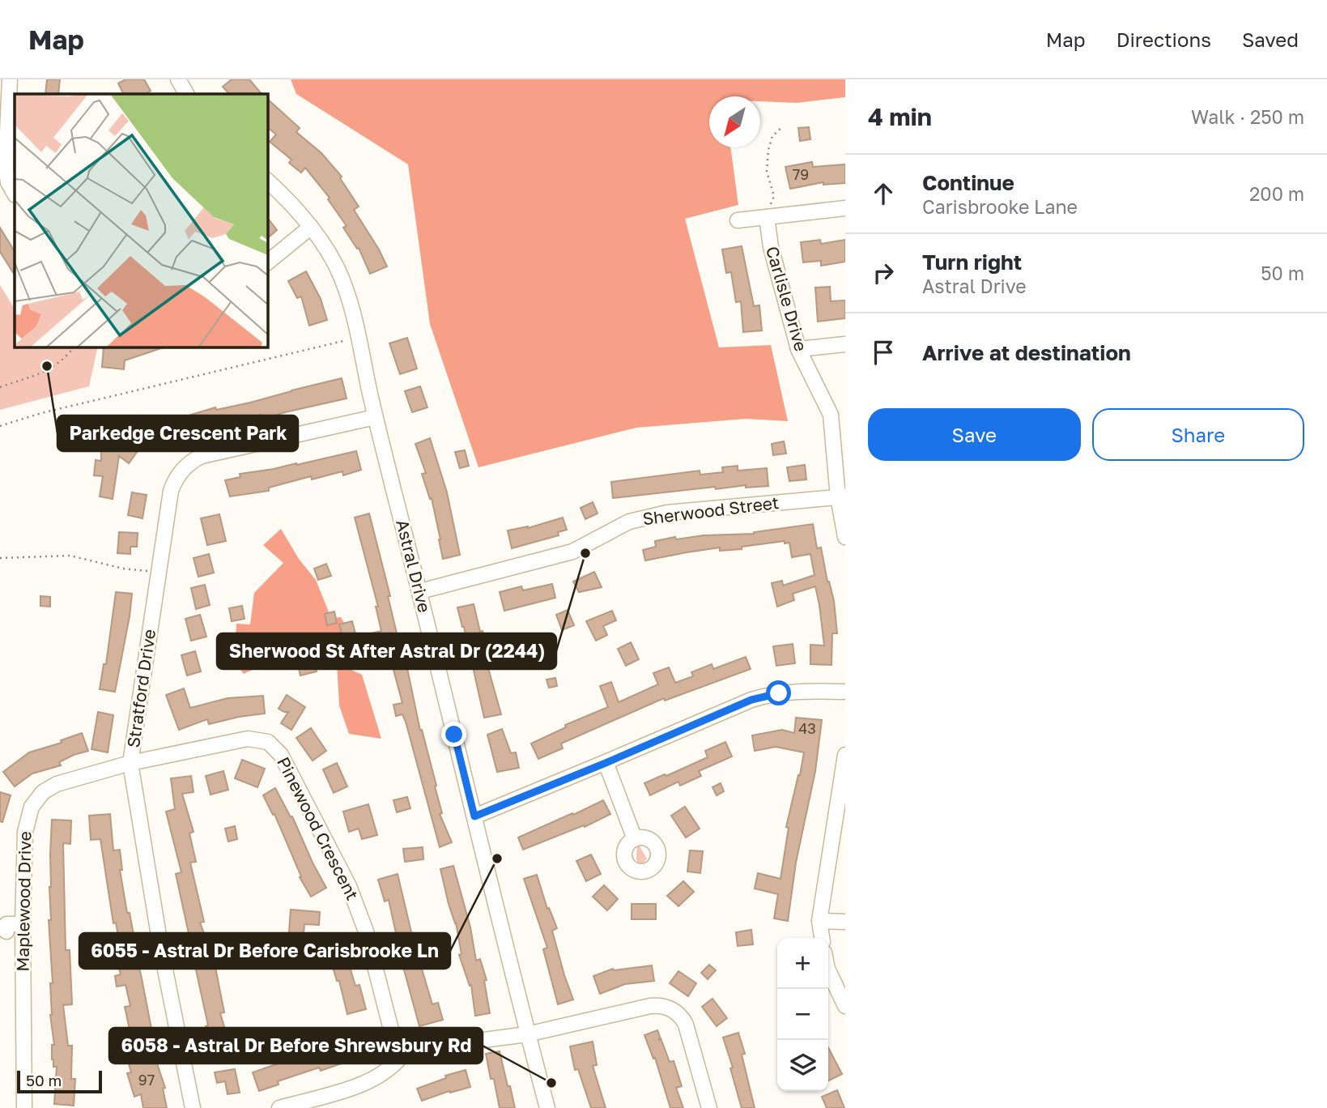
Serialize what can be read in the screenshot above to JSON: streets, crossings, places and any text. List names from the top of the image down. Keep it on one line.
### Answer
{"streets":{"street":["Carlisle Drive","Sherwood Street","Astral Drive","Stratford Drive","Pinewood Crescent","Maplewood Drive"]},"crossings":[["Carlisle Drive","Sherwood Street"],["Sherwood Street","Astral Drive"],["Astral Drive","Stratford Drive"],["Stratford Drive","Pinewood Crescent"],["Stratford Drive","Maplewood Drive"],["Pinewood Crescent","Maplewood Drive"]],"places":["Parkedge Crescent Park","Sherwood St After Astral Dr (2244)","6055 - Astral Dr Before Carisbrooke Ln","6058 - Astral Dr Before Shrewsbury Rd"],"house_numbers":["79","43","97"],"scale_bar":"50 m","north":"bottom left","page":{"header":"Map","nav":["Map","Directions","Saved"],"heading":["4 min","Walk · 250 m"],"list":[["Continue","Carisbrooke Lane","200 m"],["Turn right","Astral Drive","50 m"],"Arrive at destination"],"buttons":["Save","Share"],"map_buttons":["+","−"],"scale":"50 m"}}
